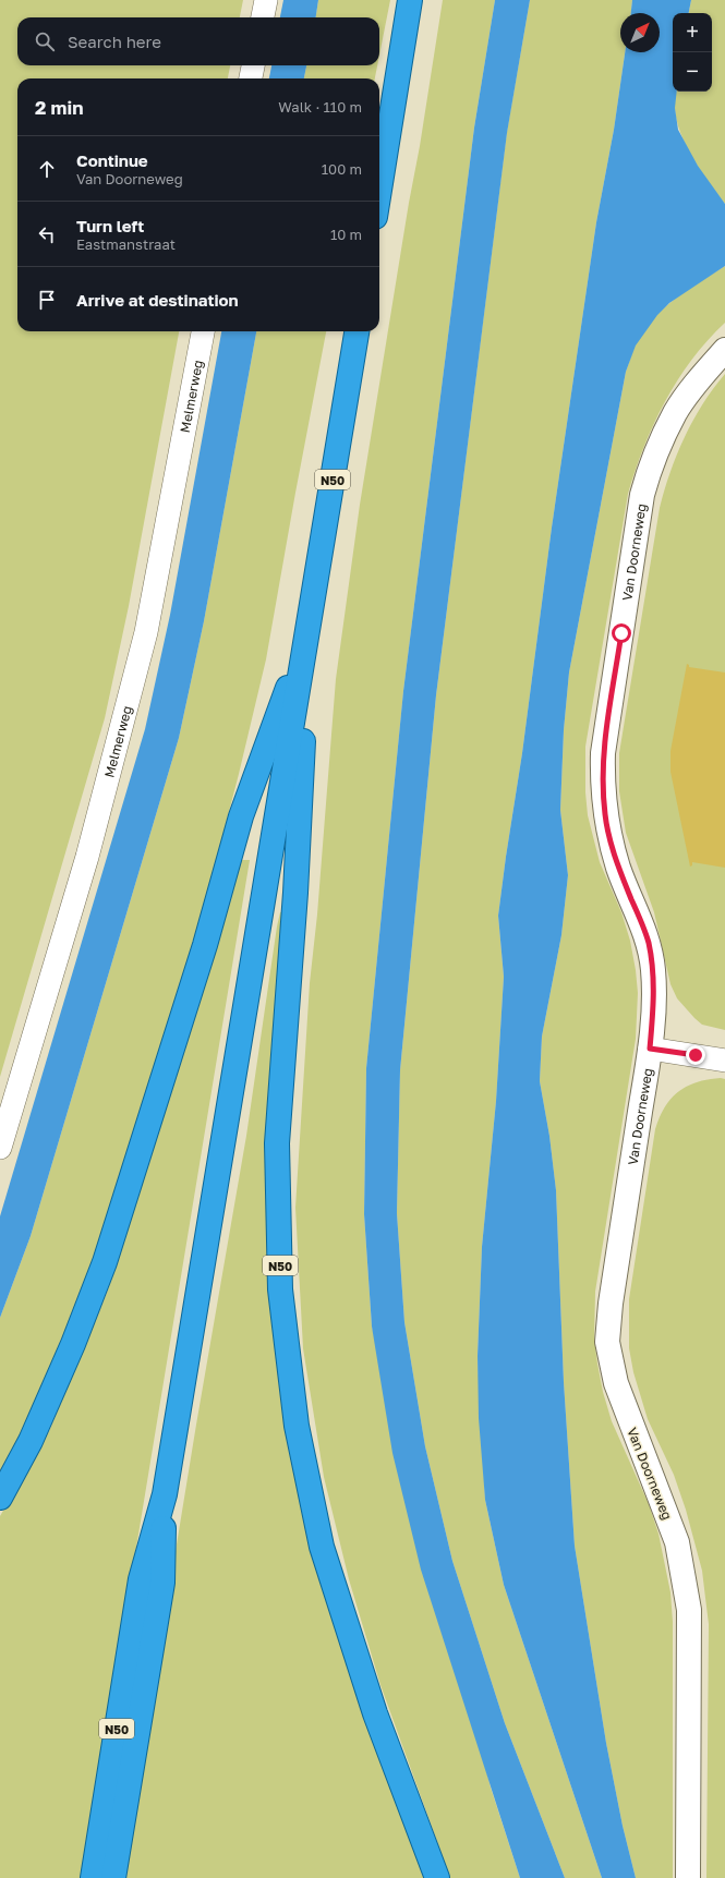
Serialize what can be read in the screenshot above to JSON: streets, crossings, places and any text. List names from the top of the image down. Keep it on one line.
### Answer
{"streets":{"highway":["N50"],"street":["Melmerweg","Van Doorneweg"]},"north":"top right","page":{"map_buttons":["+","−"],"search":"Search here","heading":["2 min","Walk · 110 m"],"list":[["Continue","Van Doorneweg","100 m"],["Turn left","Eastmanstraat","10 m"],"Arrive at destination"]}}
